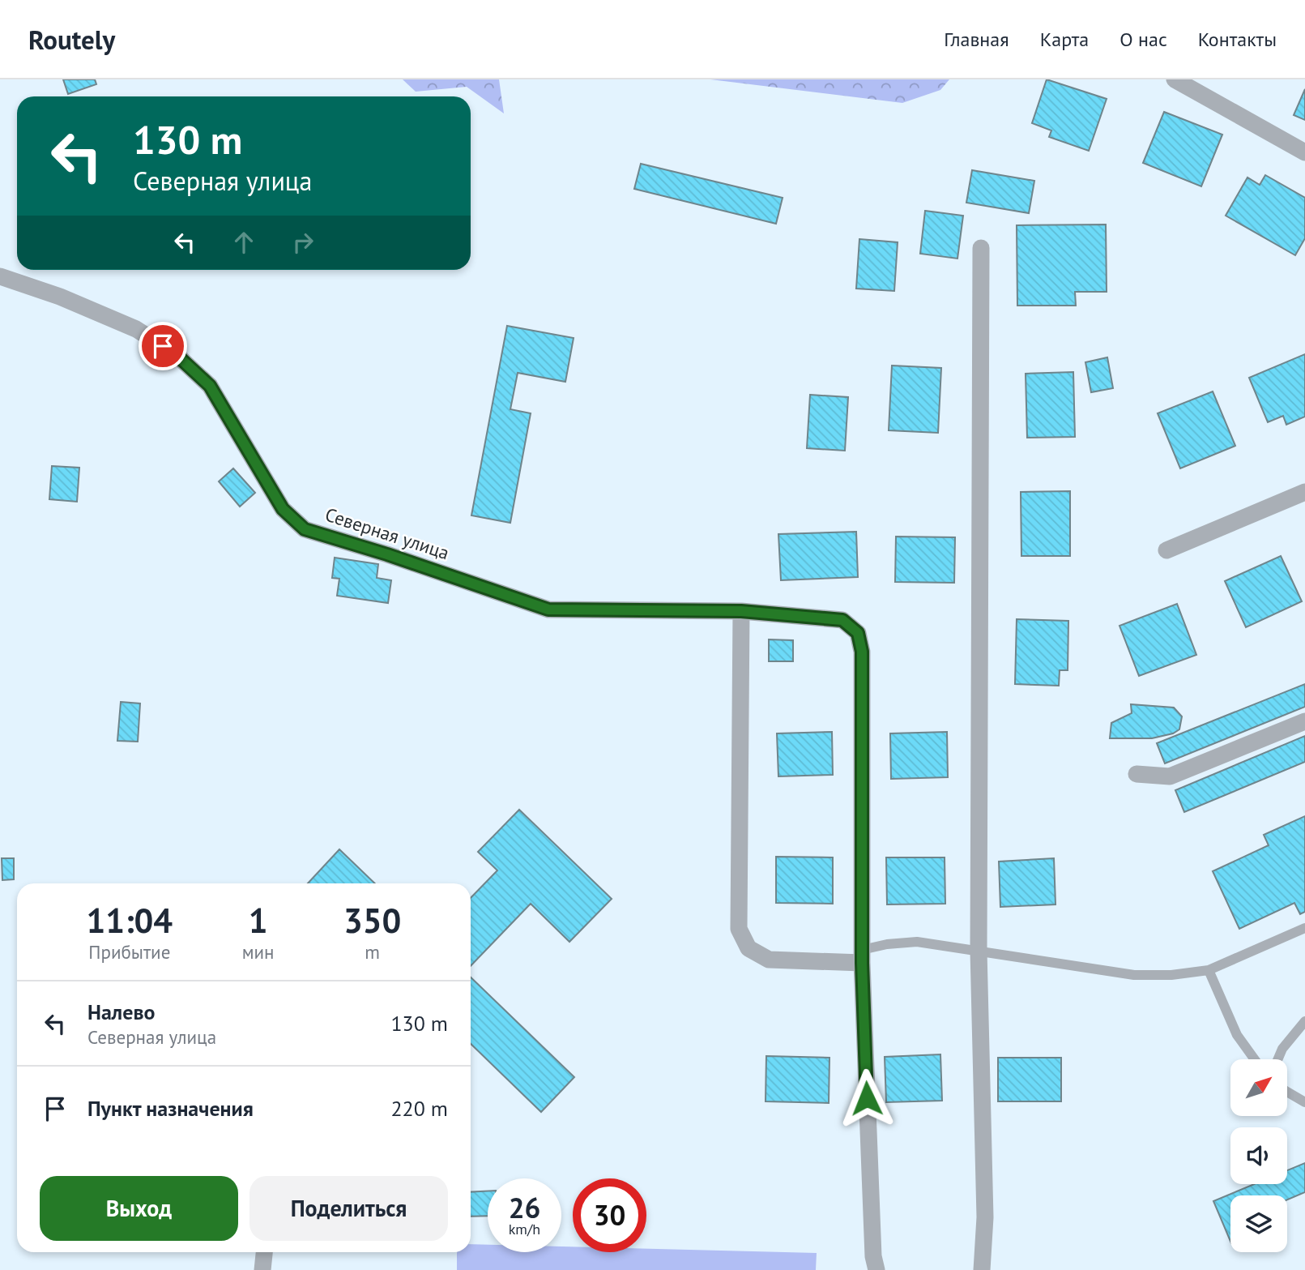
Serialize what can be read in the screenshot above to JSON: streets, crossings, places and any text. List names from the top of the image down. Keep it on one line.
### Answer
{"streets":{"street":["Северная улица"]},"north":"top right","page":{"header":"Routely","nav":["Главная","Карта","О нас","Контакты"],"turn":["130 m","Северная улица"],"eta":["11:04","Прибытие","1","мин","350","m"],"list":[{"name":"Налево","note":"Северная улица","value":"130 m"},{"name":"Пункт назначения","value":"220 m"}],"buttons":["Выход","Поделиться"],"speed":"26 km/h","limit":"30"}}
